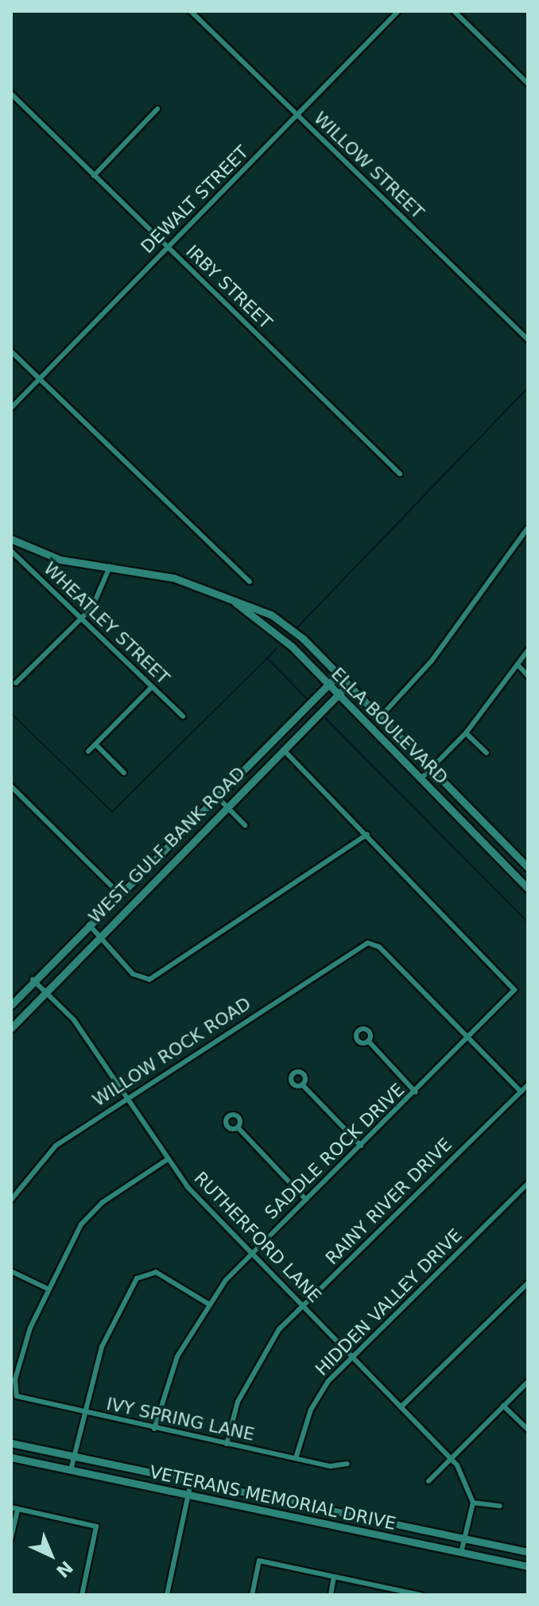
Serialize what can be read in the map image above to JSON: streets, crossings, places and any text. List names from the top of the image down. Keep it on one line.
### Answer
{"streets":{"main road":["ELLA BOULEVARD","WEST GULF BANK ROAD","VETERANS MEMORIAL DRIVE"],"street":["WILLOW STREET","DEWALT STREET","IRBY STREET","WHEATLEY STREET","WILLOW ROCK ROAD","SADDLE ROCK DRIVE","RAINY RIVER DRIVE","RUTHERFORD LANE","HIDDEN VALLEY DRIVE","IVY SPRING LANE"]},"crossings":[["WILLOW STREET","DEWALT STREET"],["DEWALT STREET","IRBY STREET"],["ELLA BOULEVARD","WEST GULF BANK ROAD"],["WEST GULF BANK ROAD","RUTHERFORD LANE"],["WILLOW ROCK ROAD","SADDLE ROCK DRIVE"],["WILLOW ROCK ROAD","RUTHERFORD LANE"],["SADDLE ROCK DRIVE","RUTHERFORD LANE"],["SADDLE ROCK DRIVE","IVY SPRING LANE"],["RAINY RIVER DRIVE","RUTHERFORD LANE"],["RAINY RIVER DRIVE","IVY SPRING LANE"],["RUTHERFORD LANE","HIDDEN VALLEY DRIVE"],["HIDDEN VALLEY DRIVE","IVY SPRING LANE"]],"north":"bottom right"}
